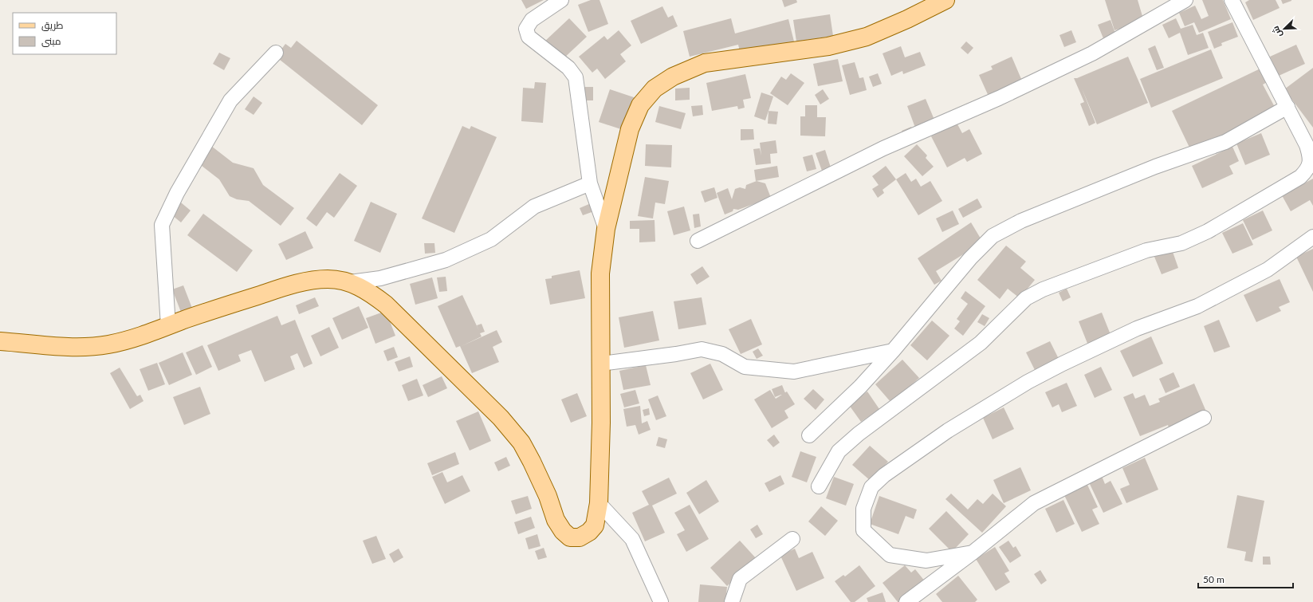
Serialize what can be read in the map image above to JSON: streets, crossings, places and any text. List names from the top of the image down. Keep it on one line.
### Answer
{"legend":["طريق","مبنى"],"scale_bar":"50 m","north":"bottom left"}
